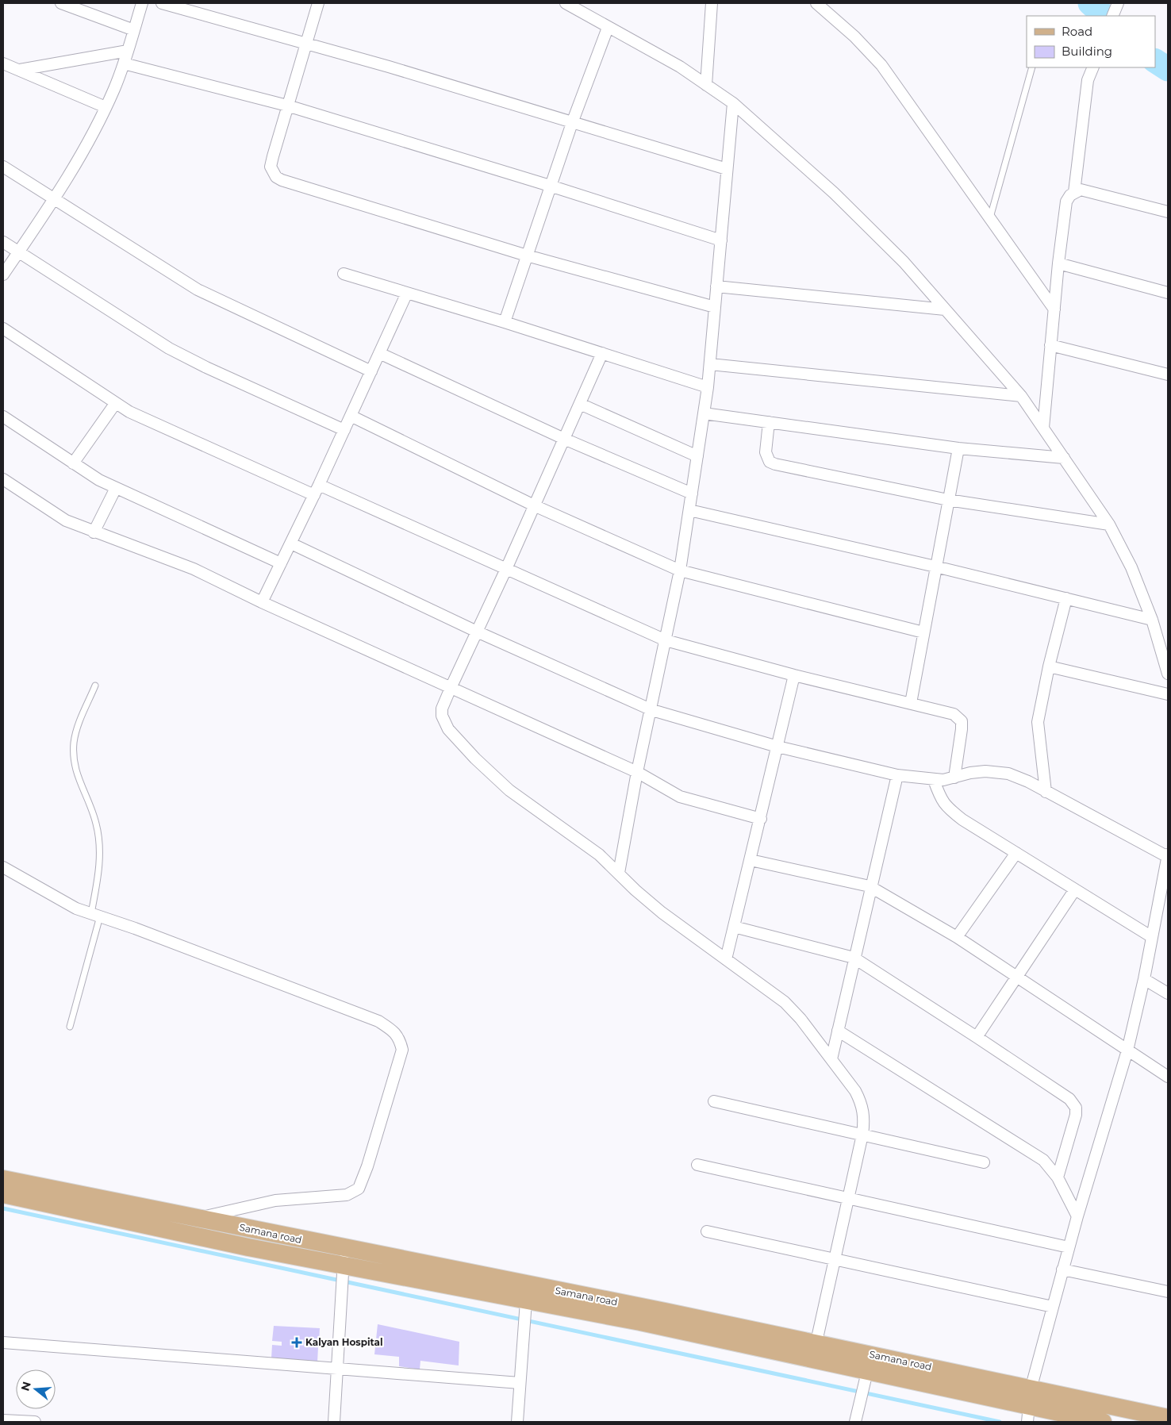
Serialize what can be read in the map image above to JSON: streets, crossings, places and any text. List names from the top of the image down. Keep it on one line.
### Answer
{"streets":{"main road":["Samana road"]},"places":{"health":["Kalyan Hospital"]},"legend":["Road","Building"],"north":"left"}
